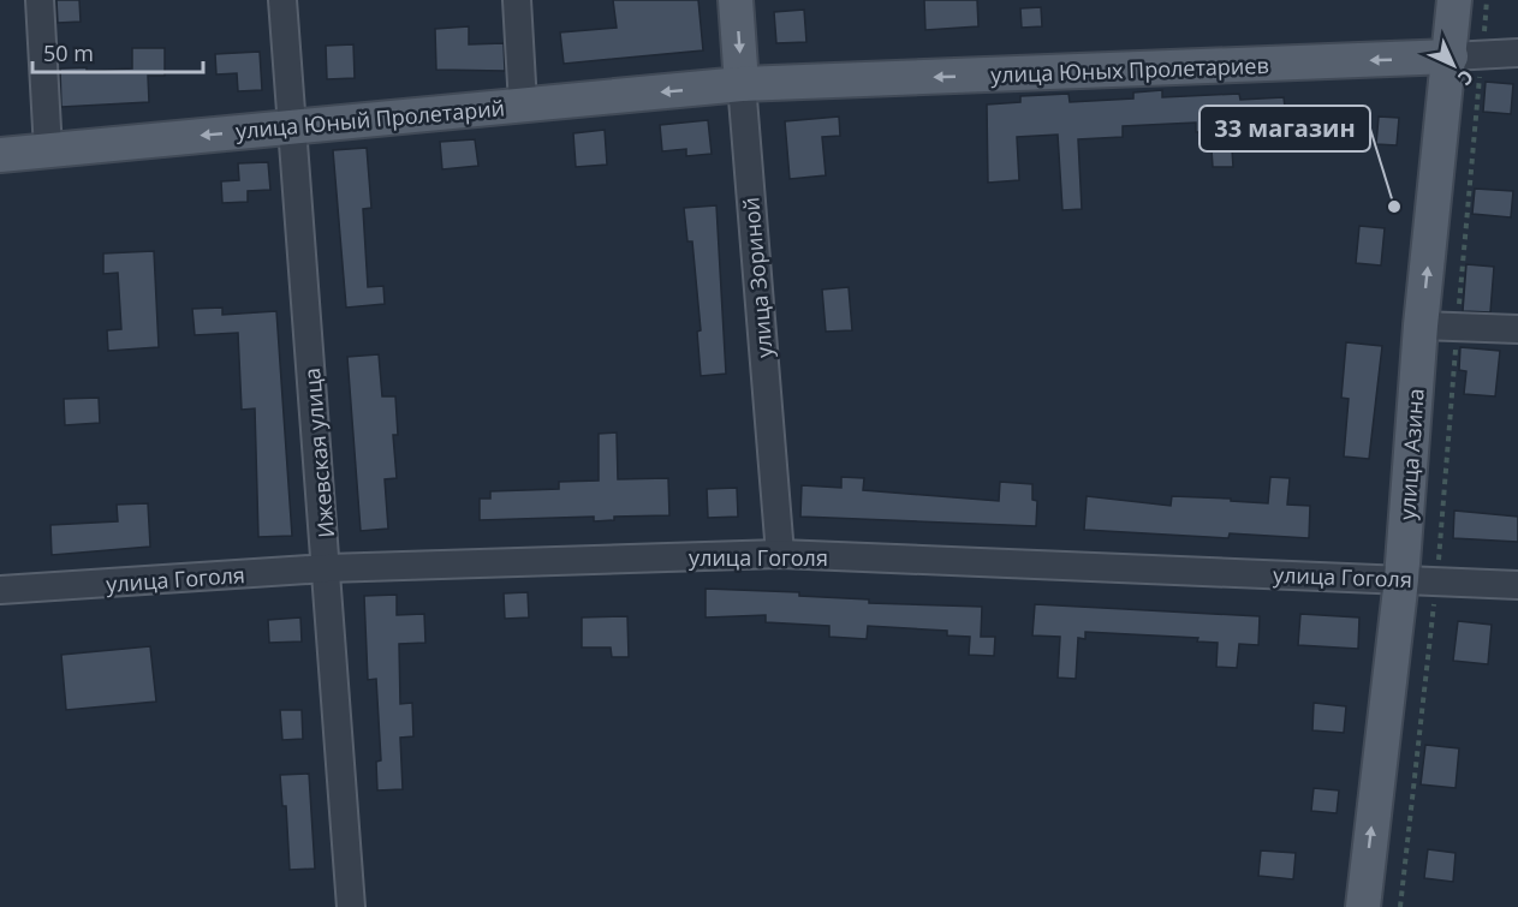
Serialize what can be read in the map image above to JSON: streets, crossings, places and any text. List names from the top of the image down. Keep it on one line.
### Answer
{"streets":{"main road":["улица Юных Пролетариев","улица Юный Пролетарий","улица Зориной","улица Азина"],"street":["Ижевская улица","улица Гоголя"]},"crossings":[["улица Юных Пролетариев","улица Юный Пролетарий"],["улица Юных Пролетариев","улица Зориной"],["улица Юных Пролетариев","улица Азина"],["улица Юный Пролетарий","улица Зориной"],["улица Юный Пролетарий","Ижевская улица"],["улица Зориной","улица Гоголя"],["Ижевская улица","улица Гоголя"],["улица Азина","улица Гоголя"]],"one_way":["улица Юных Пролетариев","улица Юный Пролетарий","улица Азина"],"places":["33 магазин"],"scale_bar":"50 m","north":"bottom right"}
